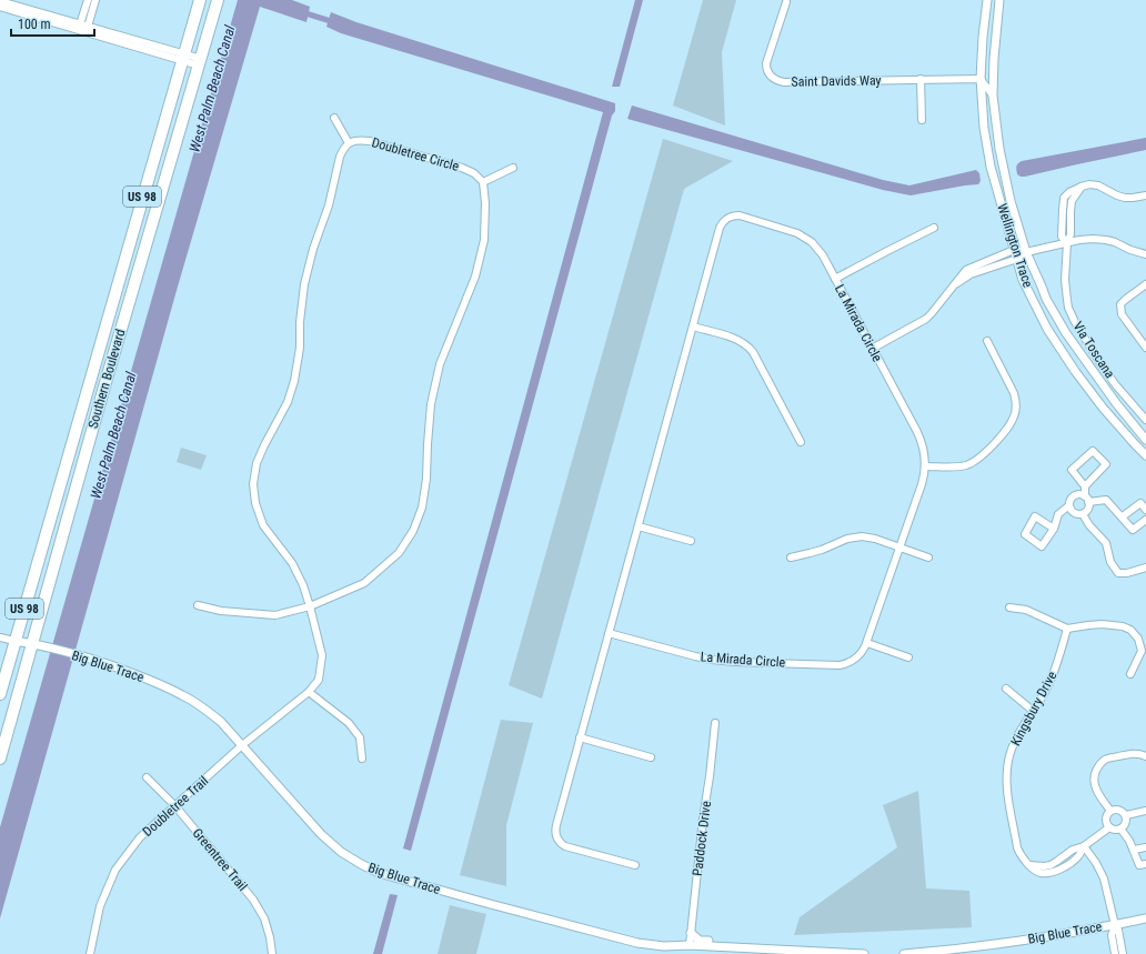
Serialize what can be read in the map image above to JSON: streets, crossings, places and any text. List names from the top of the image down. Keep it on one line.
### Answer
{"streets":{"highway":["US 98","Southern Boulevard"],"street":["Saint Davids Way","Doubletree Circle","Wellington Trace","La Mirada Circle","Via Toscana","Big Blue Trace","Kingsbury Drive","Doubletree Trail","Paddock Drive","Greentree Trail"]},"crossings":[["Saint Davids Way","Wellington Trace"],["Southern Boulevard","Big Blue Trace"],["Big Blue Trace","Doubletree Trail"],["Big Blue Trace","Paddock Drive"],["Doubletree Trail","Greentree Trail"]],"water":["West Palm Beach Canal"],"scale_bar":"100 m"}
